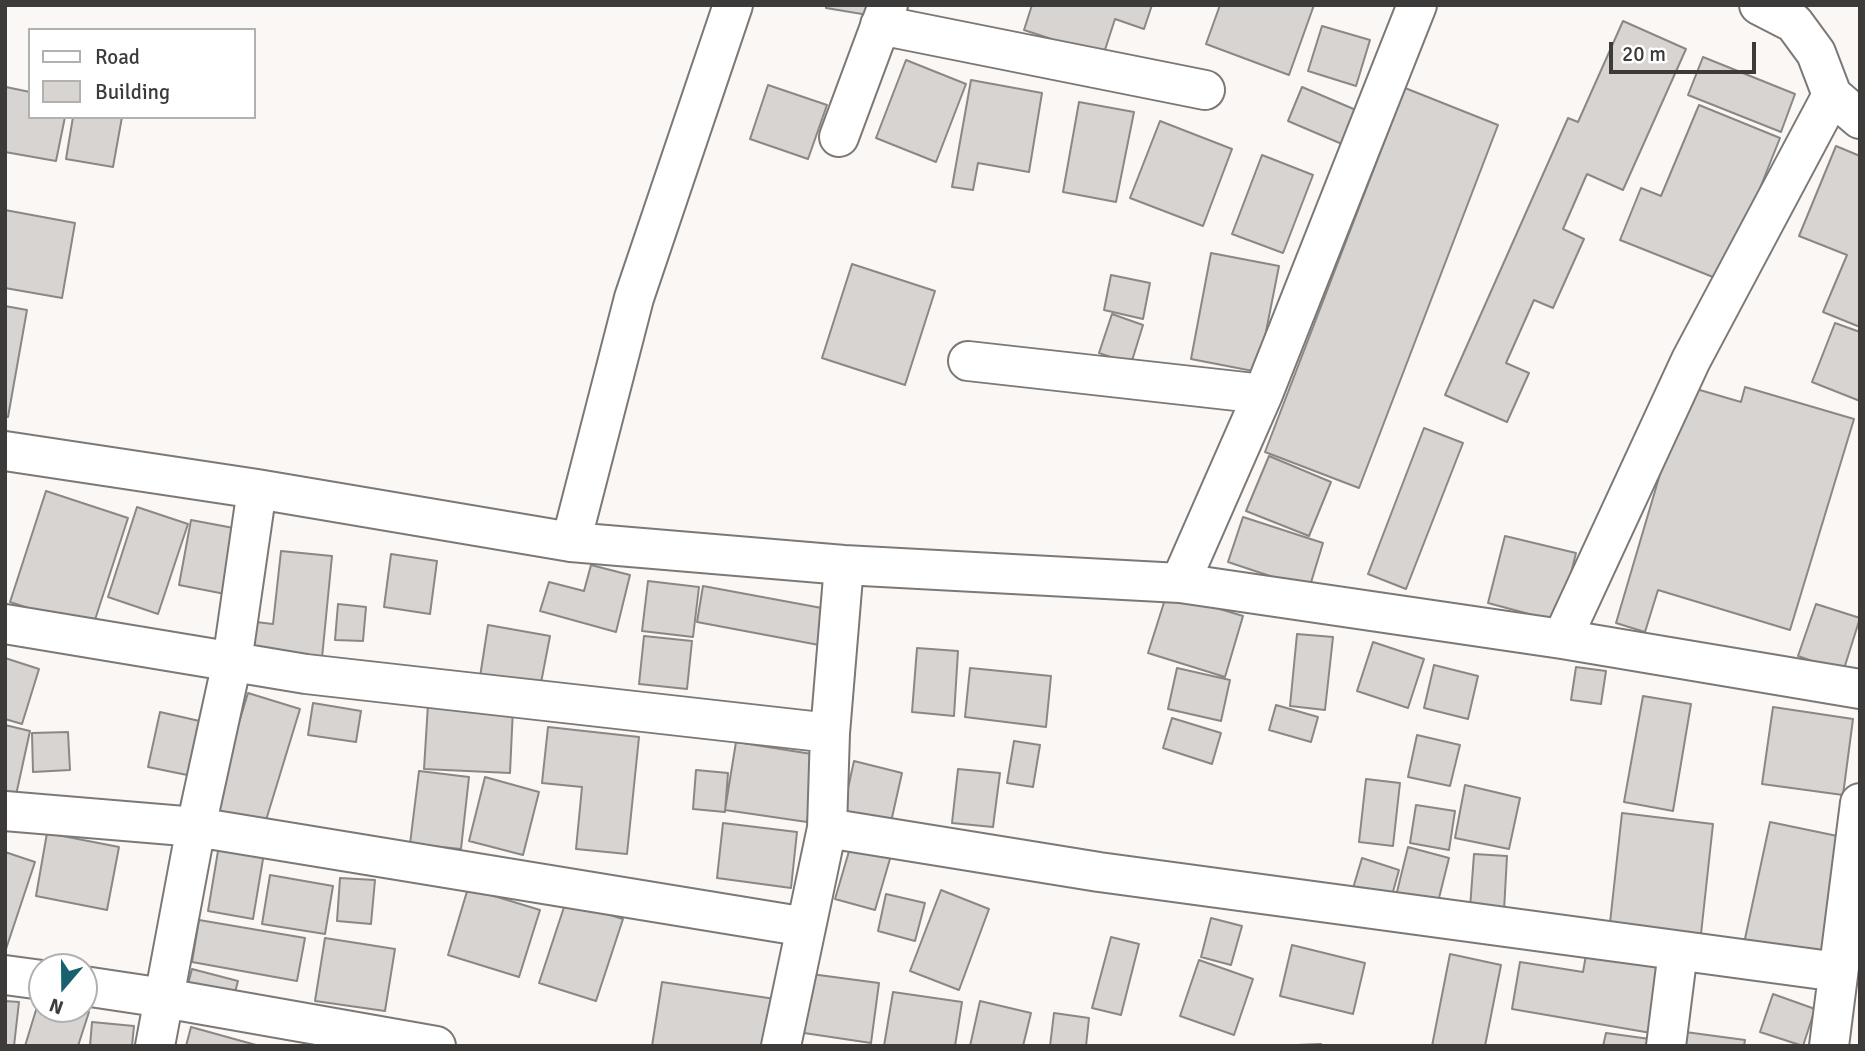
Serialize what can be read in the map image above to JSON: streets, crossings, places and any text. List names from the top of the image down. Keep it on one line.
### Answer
{"legend":["Road","Building"],"scale_bar":"20 m","north":"bottom"}
